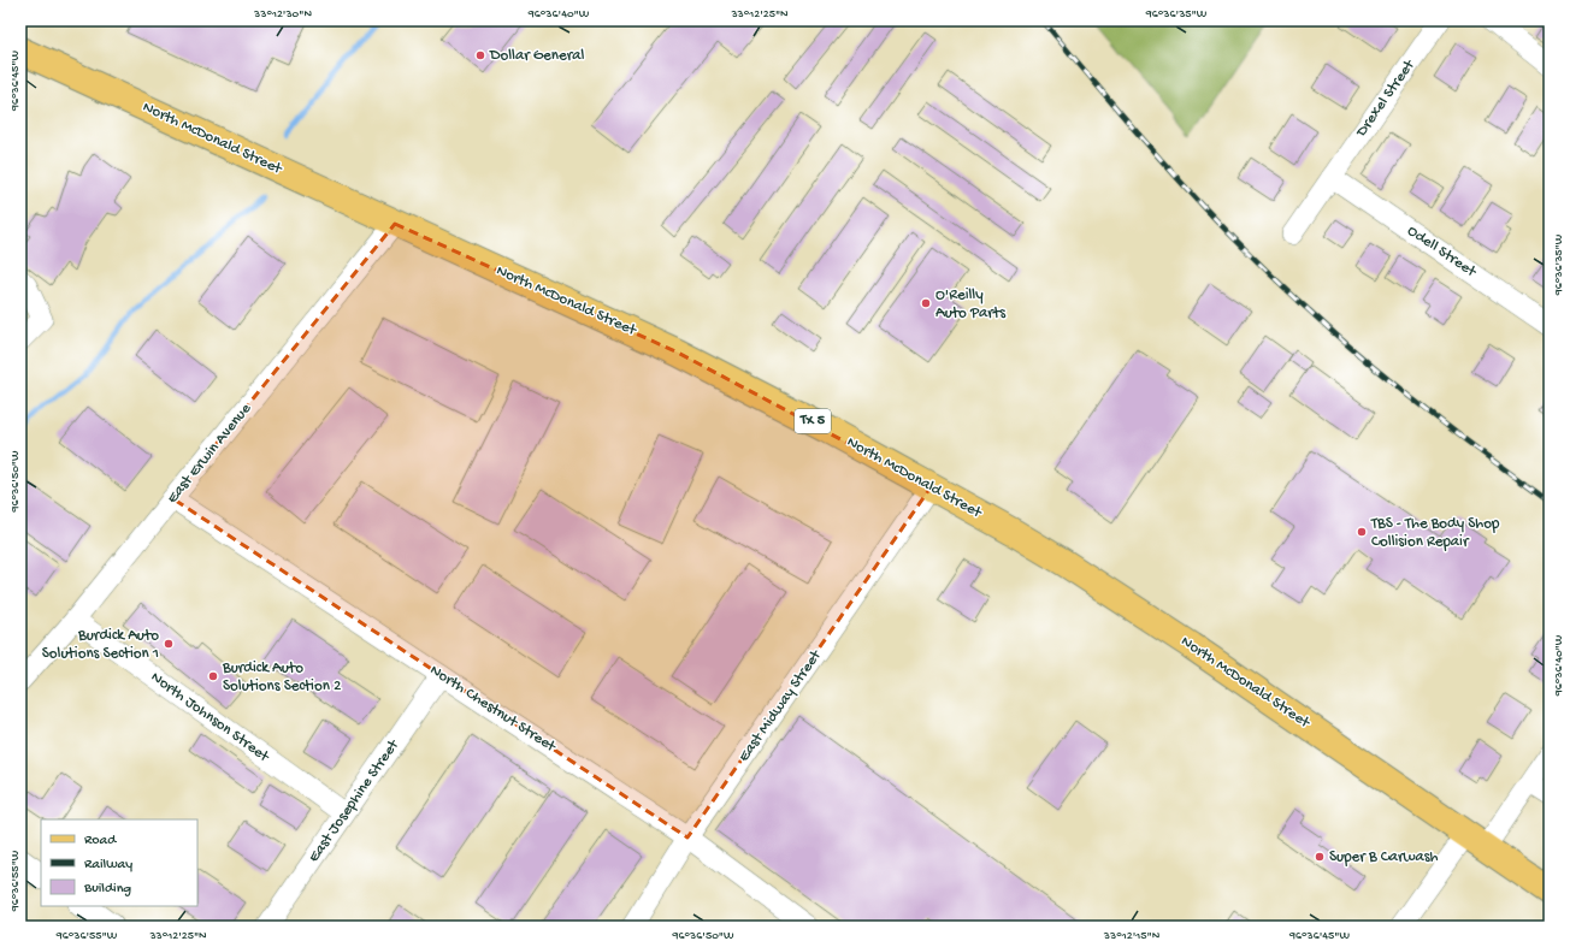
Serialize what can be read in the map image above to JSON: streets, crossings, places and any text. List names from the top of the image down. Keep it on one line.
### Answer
{"streets":{"main road":["North McDonald Street","TX 5"],"street":["Drexel Street","Odell Street","East Erwin Avenue","East Midway Street","North Chestnut Street","North Johnson Street","East Josephine Street"]},"crossings":[["Drexel Street","Odell Street"],["North McDonald Street","East Erwin Avenue"],["North McDonald Street","East Midway Street"],["East Erwin Avenue","North Chestnut Street"],["East Erwin Avenue","North Johnson Street"],["East Midway Street","North Chestnut Street"],["North Chestnut Street","East Josephine Street"],["North Johnson Street","East Josephine Street"]],"places":["Dollar General","O'Reilly Auto Parts","TBS - The Body Shop Collision Repair","Burdick Auto Solutions Section 1","Burdick Auto Solutions Section 2","Super B Carwash"],"legend":["Road","Railway","Building"],"coordinates":["33°12'30\"N","96°36'40\"W","33°12'25\"N","96°36'35\"W","96°36'45\"W","96°36'50\"W","96°36'55\"W","33°12'15\"N"]}
